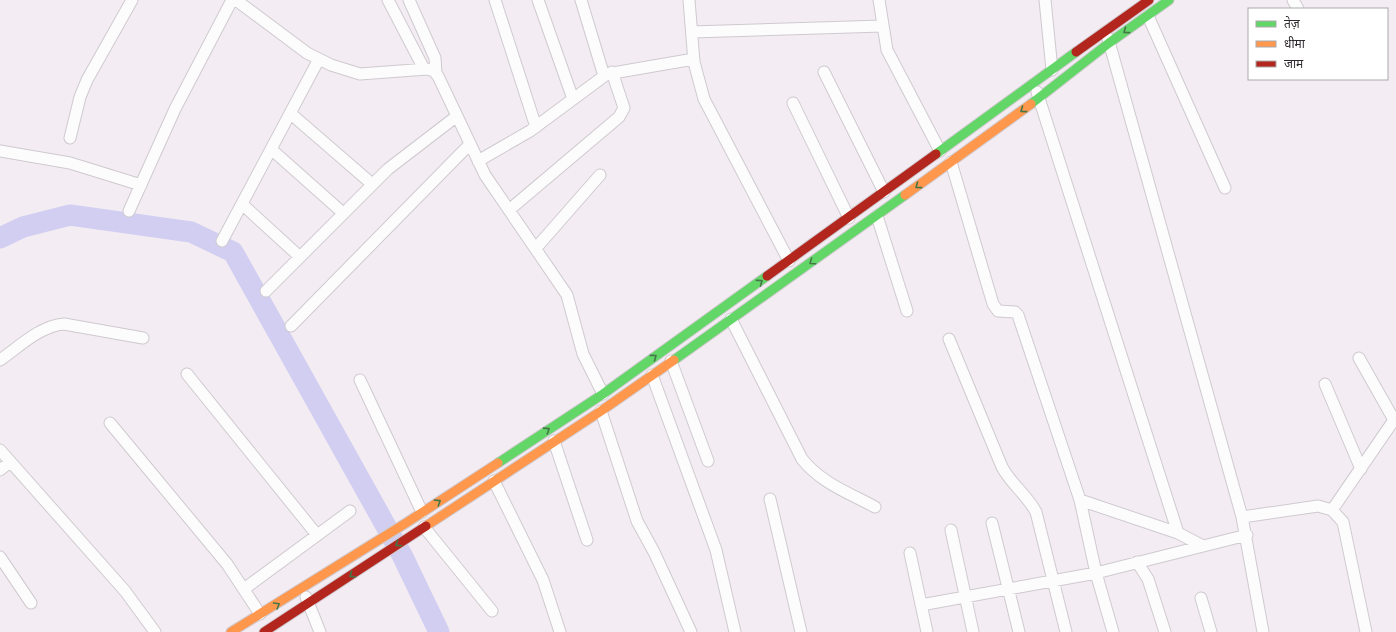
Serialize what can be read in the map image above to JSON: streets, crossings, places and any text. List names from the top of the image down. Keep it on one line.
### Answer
{"legend":["तेज़","धीमा","जाम"]}
